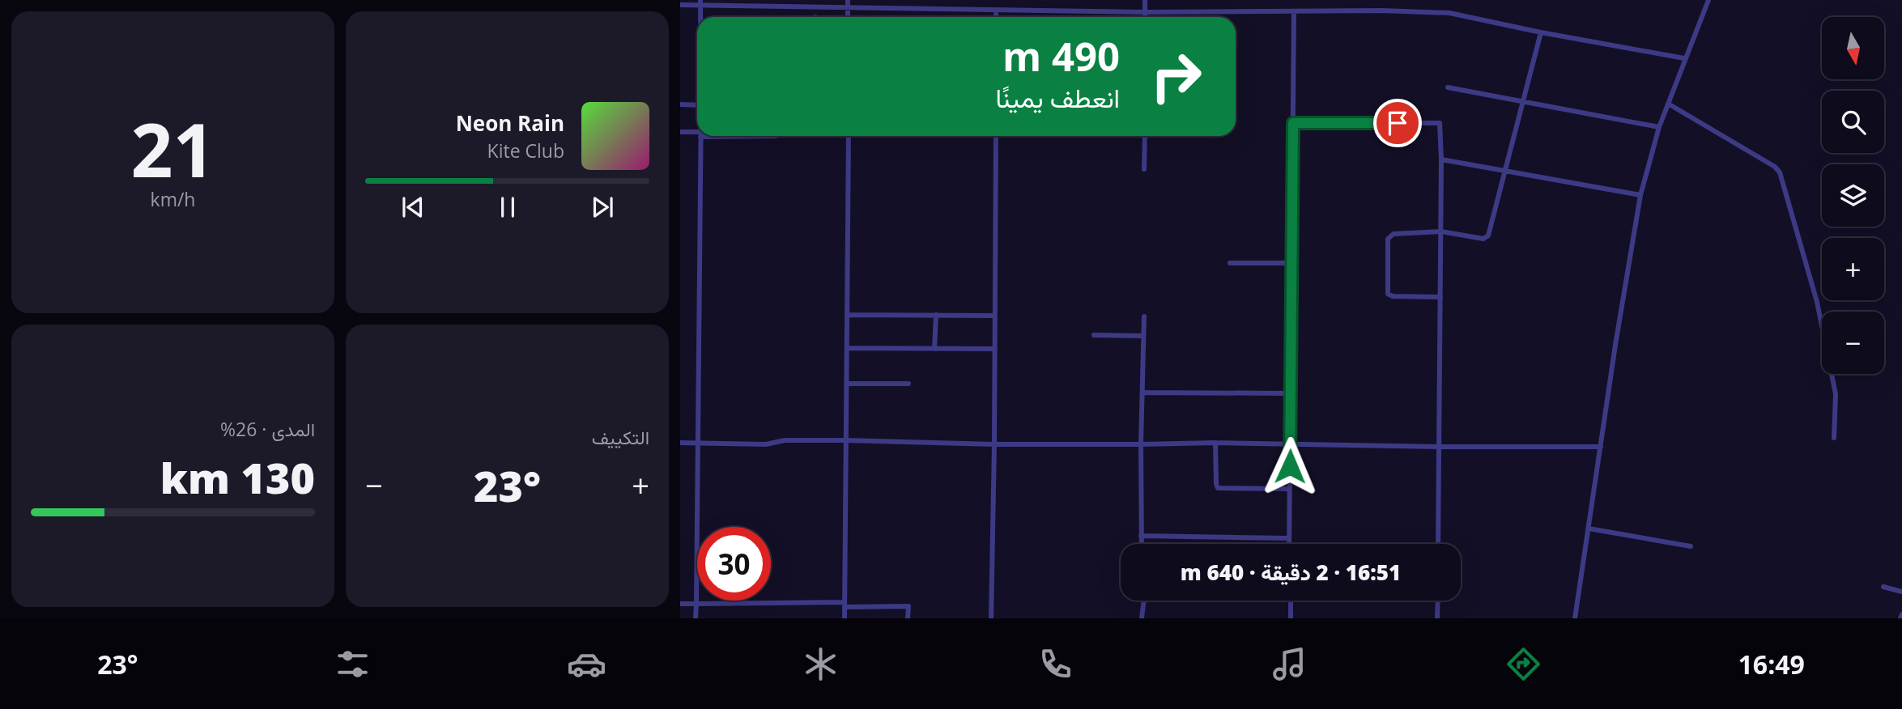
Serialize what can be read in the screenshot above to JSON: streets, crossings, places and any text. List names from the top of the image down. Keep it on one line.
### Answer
{"north":"bottom","page":{"tile":[["21","km/h"],"التكييف",["المدى · 26%","130 km"]],"map_buttons":["+","−"],"turn":["490 m","انعطف يمينًا"],"song":["Neon Rain","Kite Club"],"heat":["−","23°","+"],"limit":"30","trip":"16:51 · 2 دقيقة · 640 m","tabs":["16:49","23°"]}}
